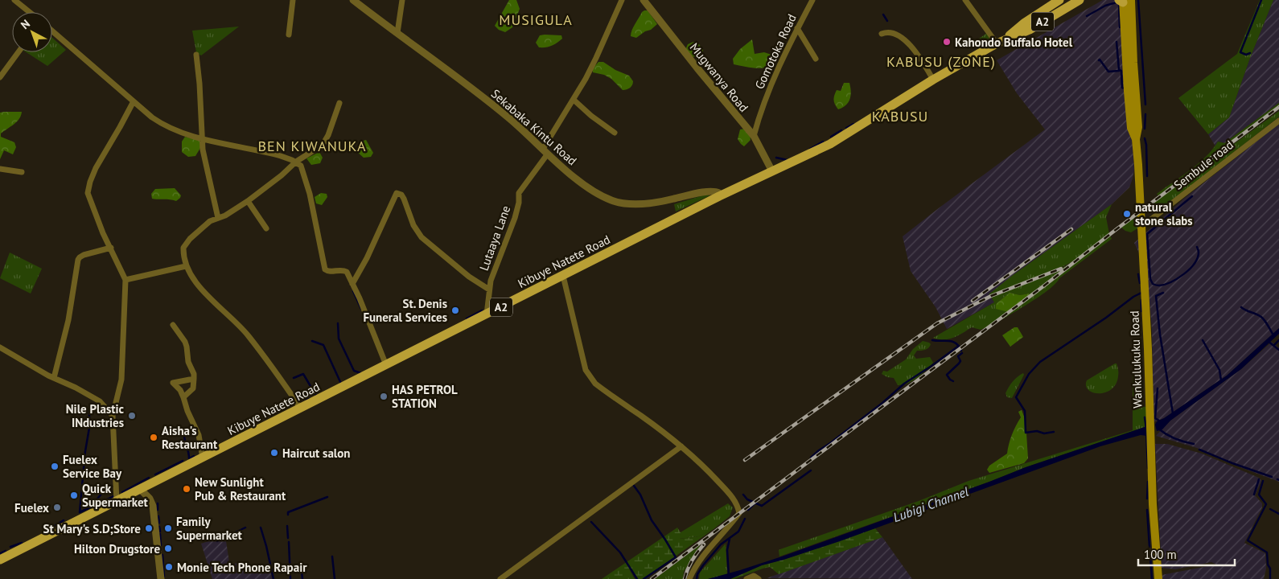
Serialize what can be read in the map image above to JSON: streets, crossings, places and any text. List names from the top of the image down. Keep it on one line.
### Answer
{"streets":{"main road":["A2","Kibuye Natete Road","Wankulukuku Road"],"street":["Gomotoka Road","Mugwanya Road","Sekabaka Kintu Road","Sembule road","Lutaaya Lane"]},"crossings":[["Gomotoka Road","Mugwanya Road"],["Mugwanya Road","Kibuye Natete Road"],["Sekabaka Kintu Road","Lutaaya Lane"],["Sekabaka Kintu Road","Kibuye Natete Road"],["Sembule road","Wankulukuku Road"],["Lutaaya Lane","Kibuye Natete Road"]],"districts":["MUSIGULA","KABUSU (ZONE)","KABUSU","BEN KIWANUKA"],"water":["Lubigi Channel"],"places":["Kahondo Buffalo Hotel","natural stone slabs","St. Denis Funeral Services","HAS PETROL STATION","Nile Plastic INdustries","Aisha's Restaurant","Haircut salon","Fuelex Service Bay","New Sunlight Pub & Restaurant","Quick Supermarket","Fuelex","St Mary's S.D;Store","Family Supermarket","Hilton Drugstore","Monie Tech Phone Rapair"],"scale_bar":"100 m","north":"top left"}
